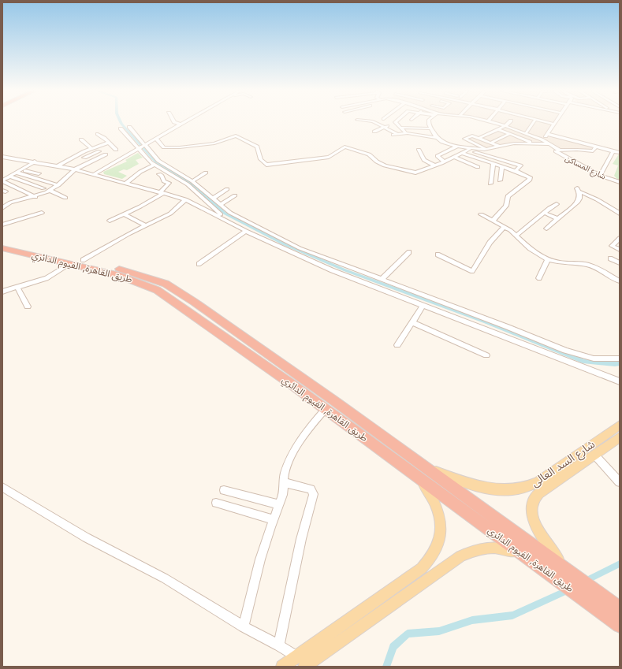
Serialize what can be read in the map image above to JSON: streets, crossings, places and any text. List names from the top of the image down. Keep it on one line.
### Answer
{"streets":{"highway":["طريق القاهرة, الفيوم الدائري"],"main road":["شارع السد العالى"],"street":["شارع المساكن"]},"crossings":[["طريق القاهرة, الفيوم الدائري","شارع السد العالى"]]}
